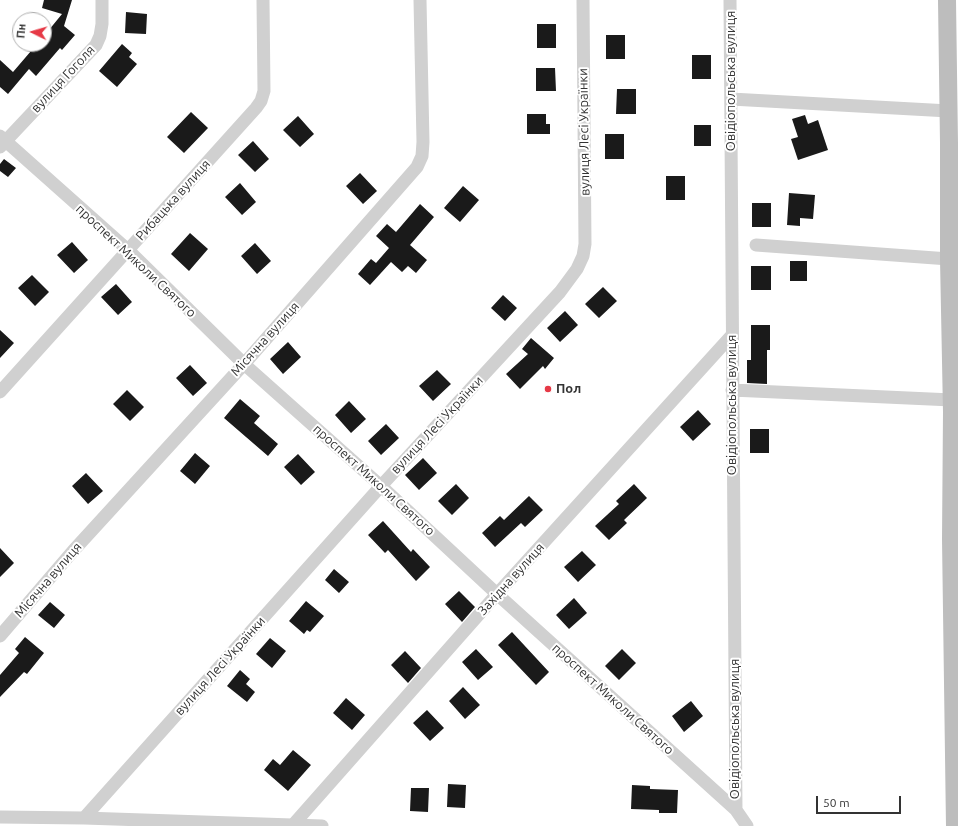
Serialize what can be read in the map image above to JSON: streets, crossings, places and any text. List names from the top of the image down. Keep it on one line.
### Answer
{"streets":{"street":["вулиця Гоголя","Овідіопольська вулиця","вулиця Лесі Українки","Рибацька вулиця","проспект Миколи Святого","Місячна вулиця","Західна вулиця"]},"crossings":[["вулиця Гоголя","проспект Миколи Святого"],["Овідіопольська вулиця","проспект Миколи Святого"],["Овідіопольська вулиця","Західна вулиця"],["вулиця Лесі Українки","проспект Миколи Святого"],["Рибацька вулиця","проспект Миколи Святого"],["проспект Миколи Святого","Місячна вулиця"],["проспект Миколи Святого","Західна вулиця"]],"places":["Пол"],"scale_bar":"50 m","north":"left"}
